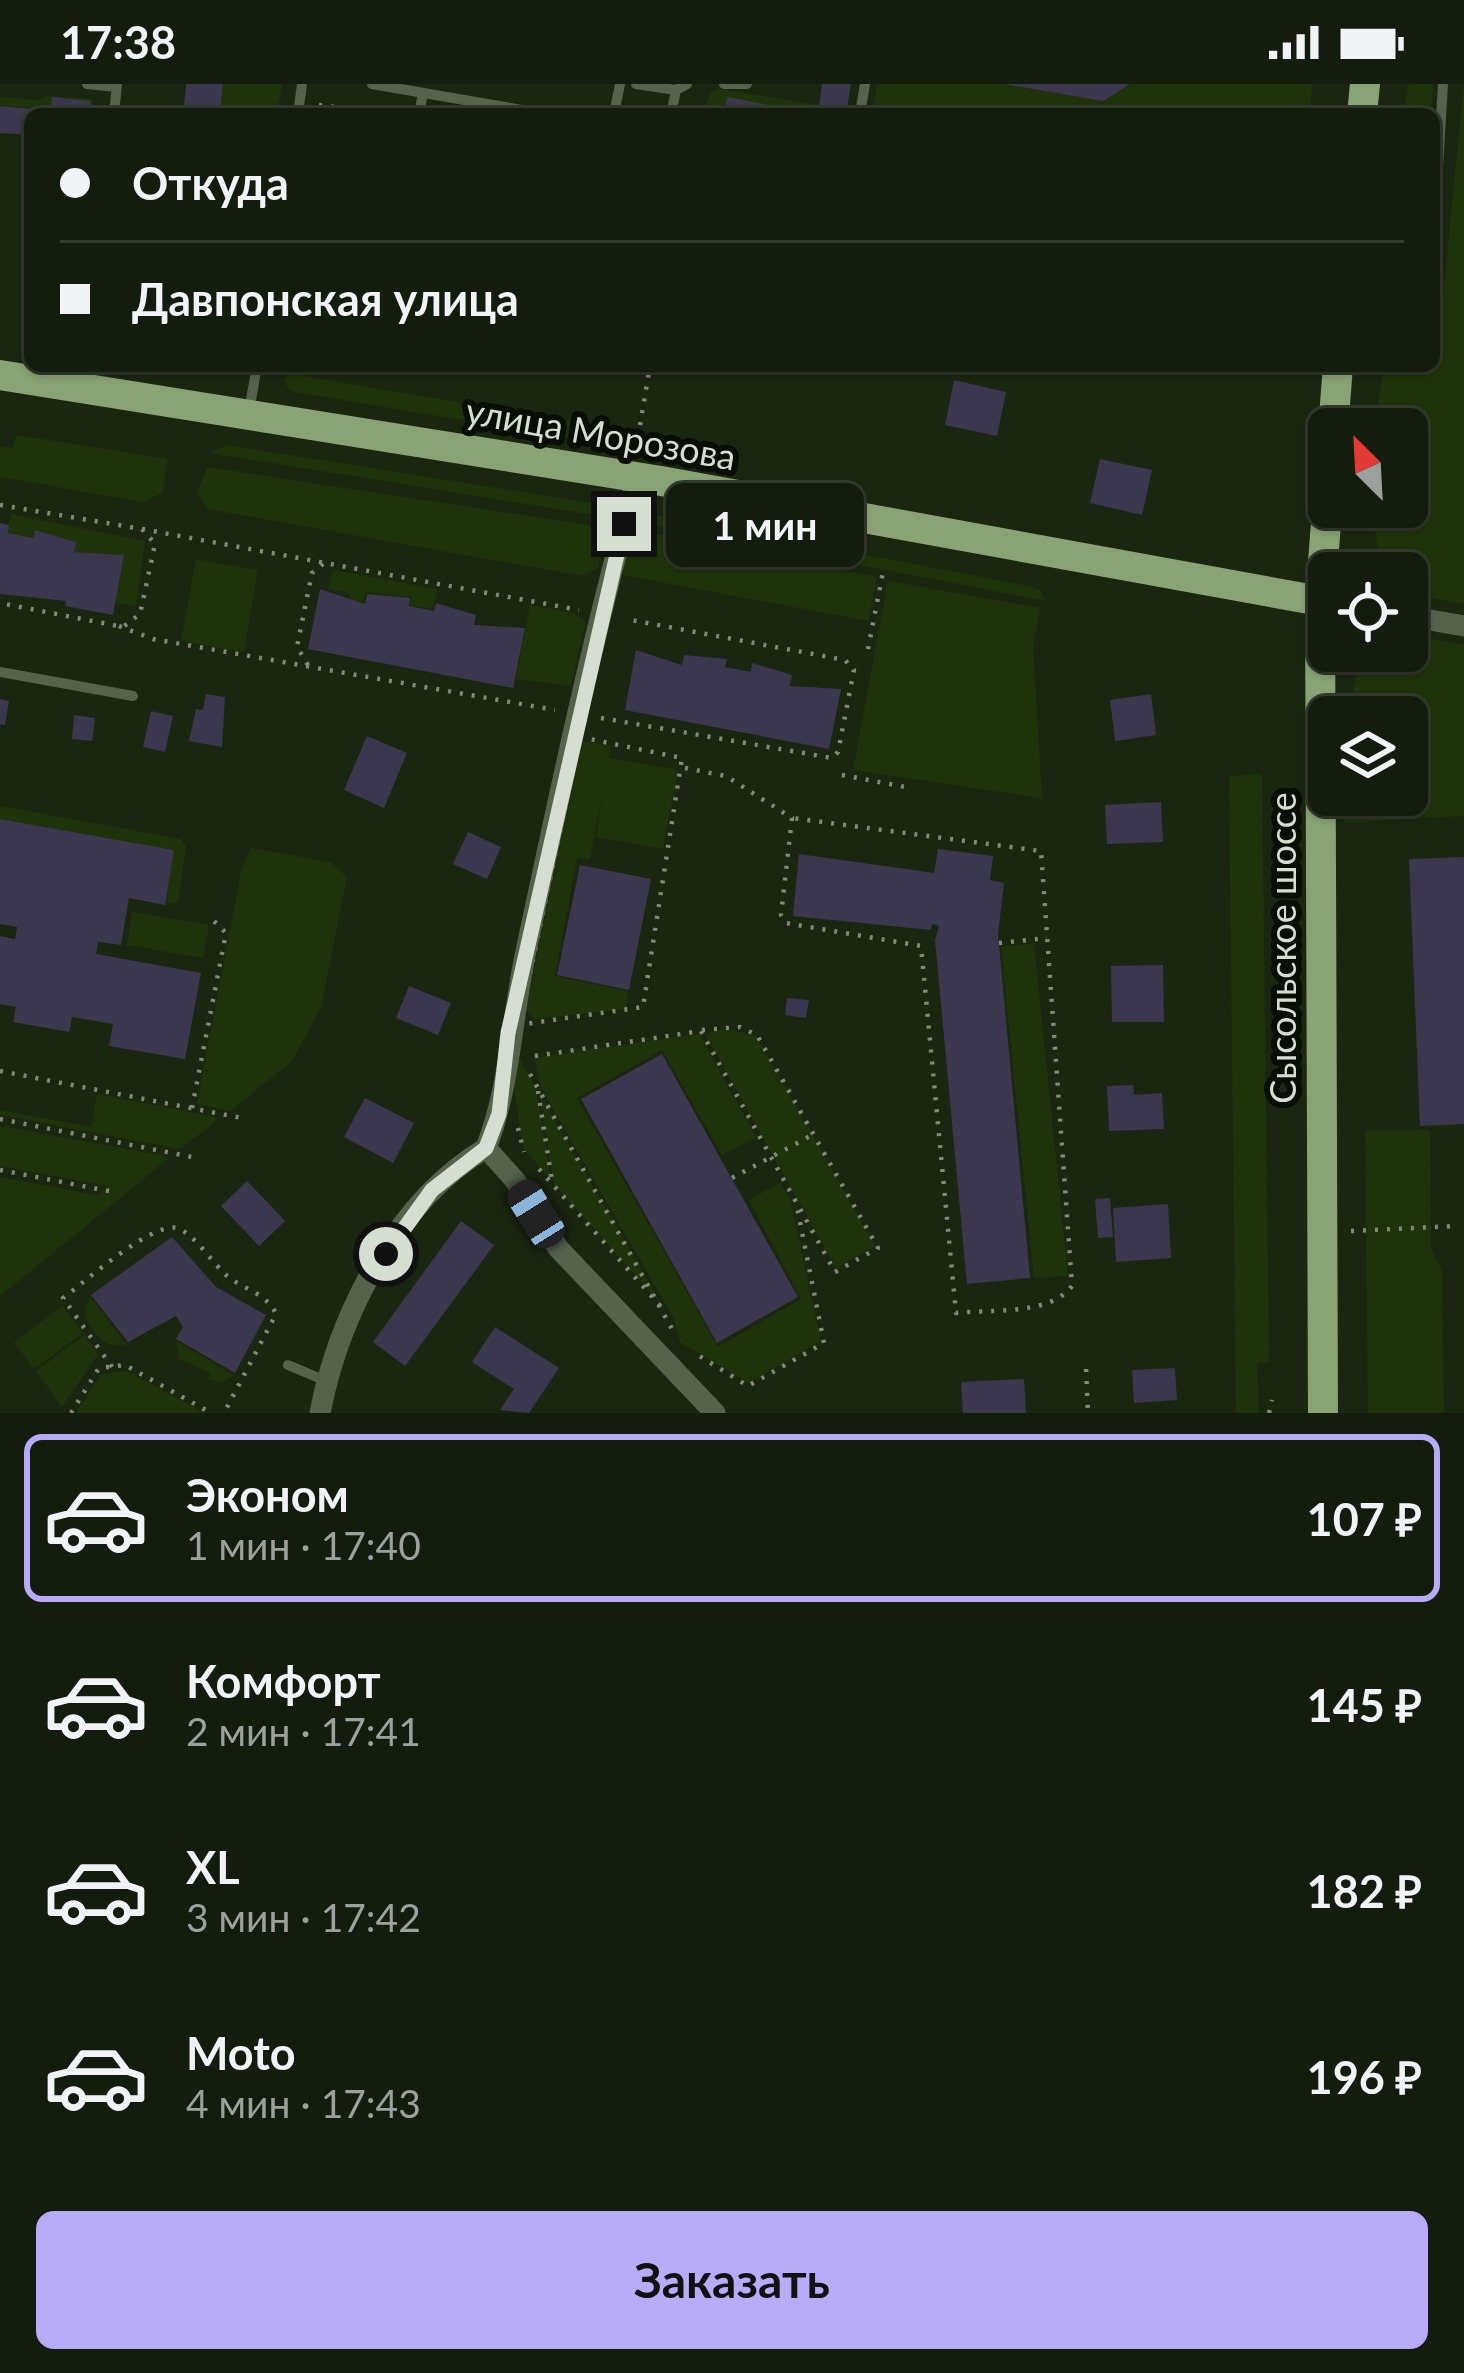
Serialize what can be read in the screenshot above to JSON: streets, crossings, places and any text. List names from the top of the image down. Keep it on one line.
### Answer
{"streets":{"main road":["улица Морозова","Сысольское шоссе"]},"north":"top left","page":{"status":"17:38","banner":["Откуда","Давпонская улица"],"bubble":"1 мин","list":[{"name":"Эконом","note":"1 мин · 17:40","value":"107 ₽"},{"name":"Комфорт","note":"2 мин · 17:41","value":"145 ₽"},{"name":"XL","note":"3 мин · 17:42","value":"182 ₽"},{"name":"Moto","note":"4 мин · 17:43","value":"196 ₽"}],"buttons":"Заказать"}}
